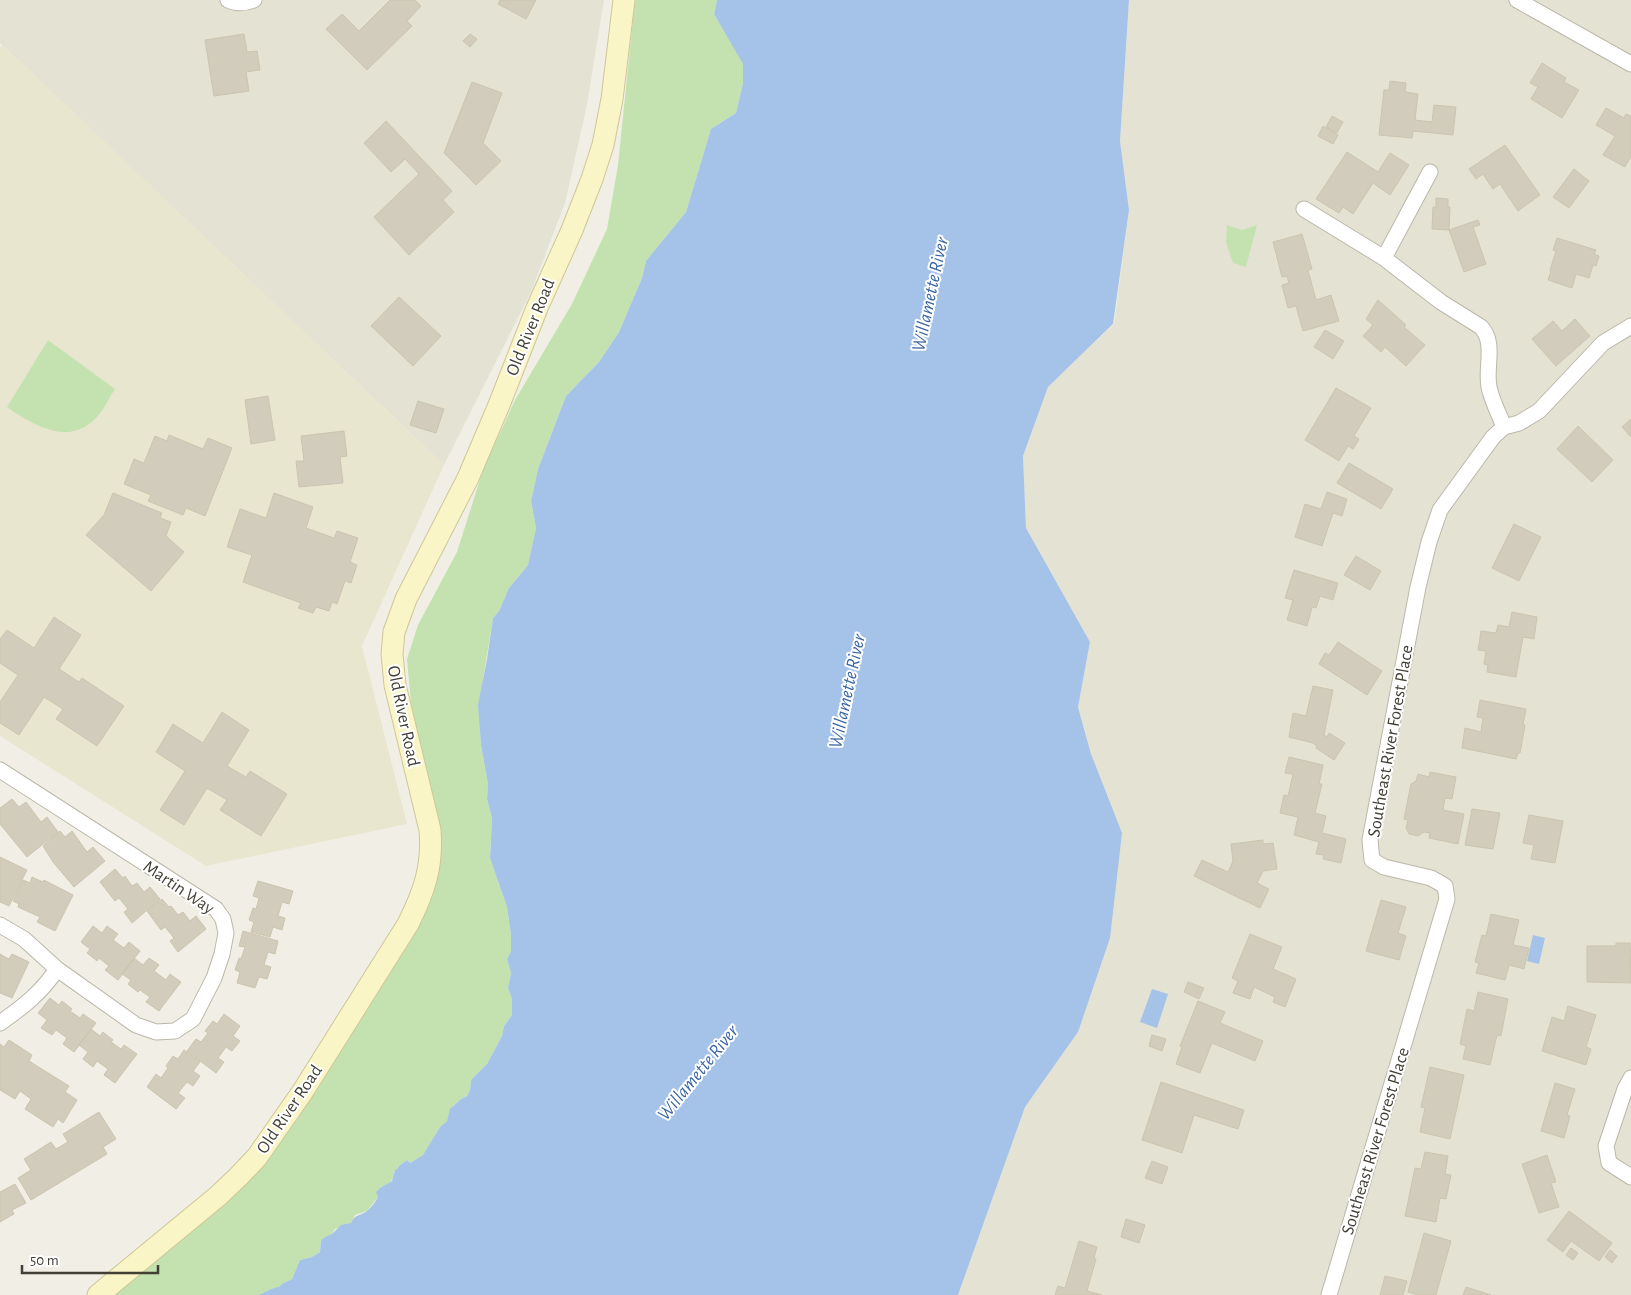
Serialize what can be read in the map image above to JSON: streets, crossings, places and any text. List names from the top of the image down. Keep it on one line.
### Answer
{"streets":{"street":["Old River Road","Southeast River Forest Place","Martin Way"]},"water":["Willamette River"],"scale_bar":"50 m"}
